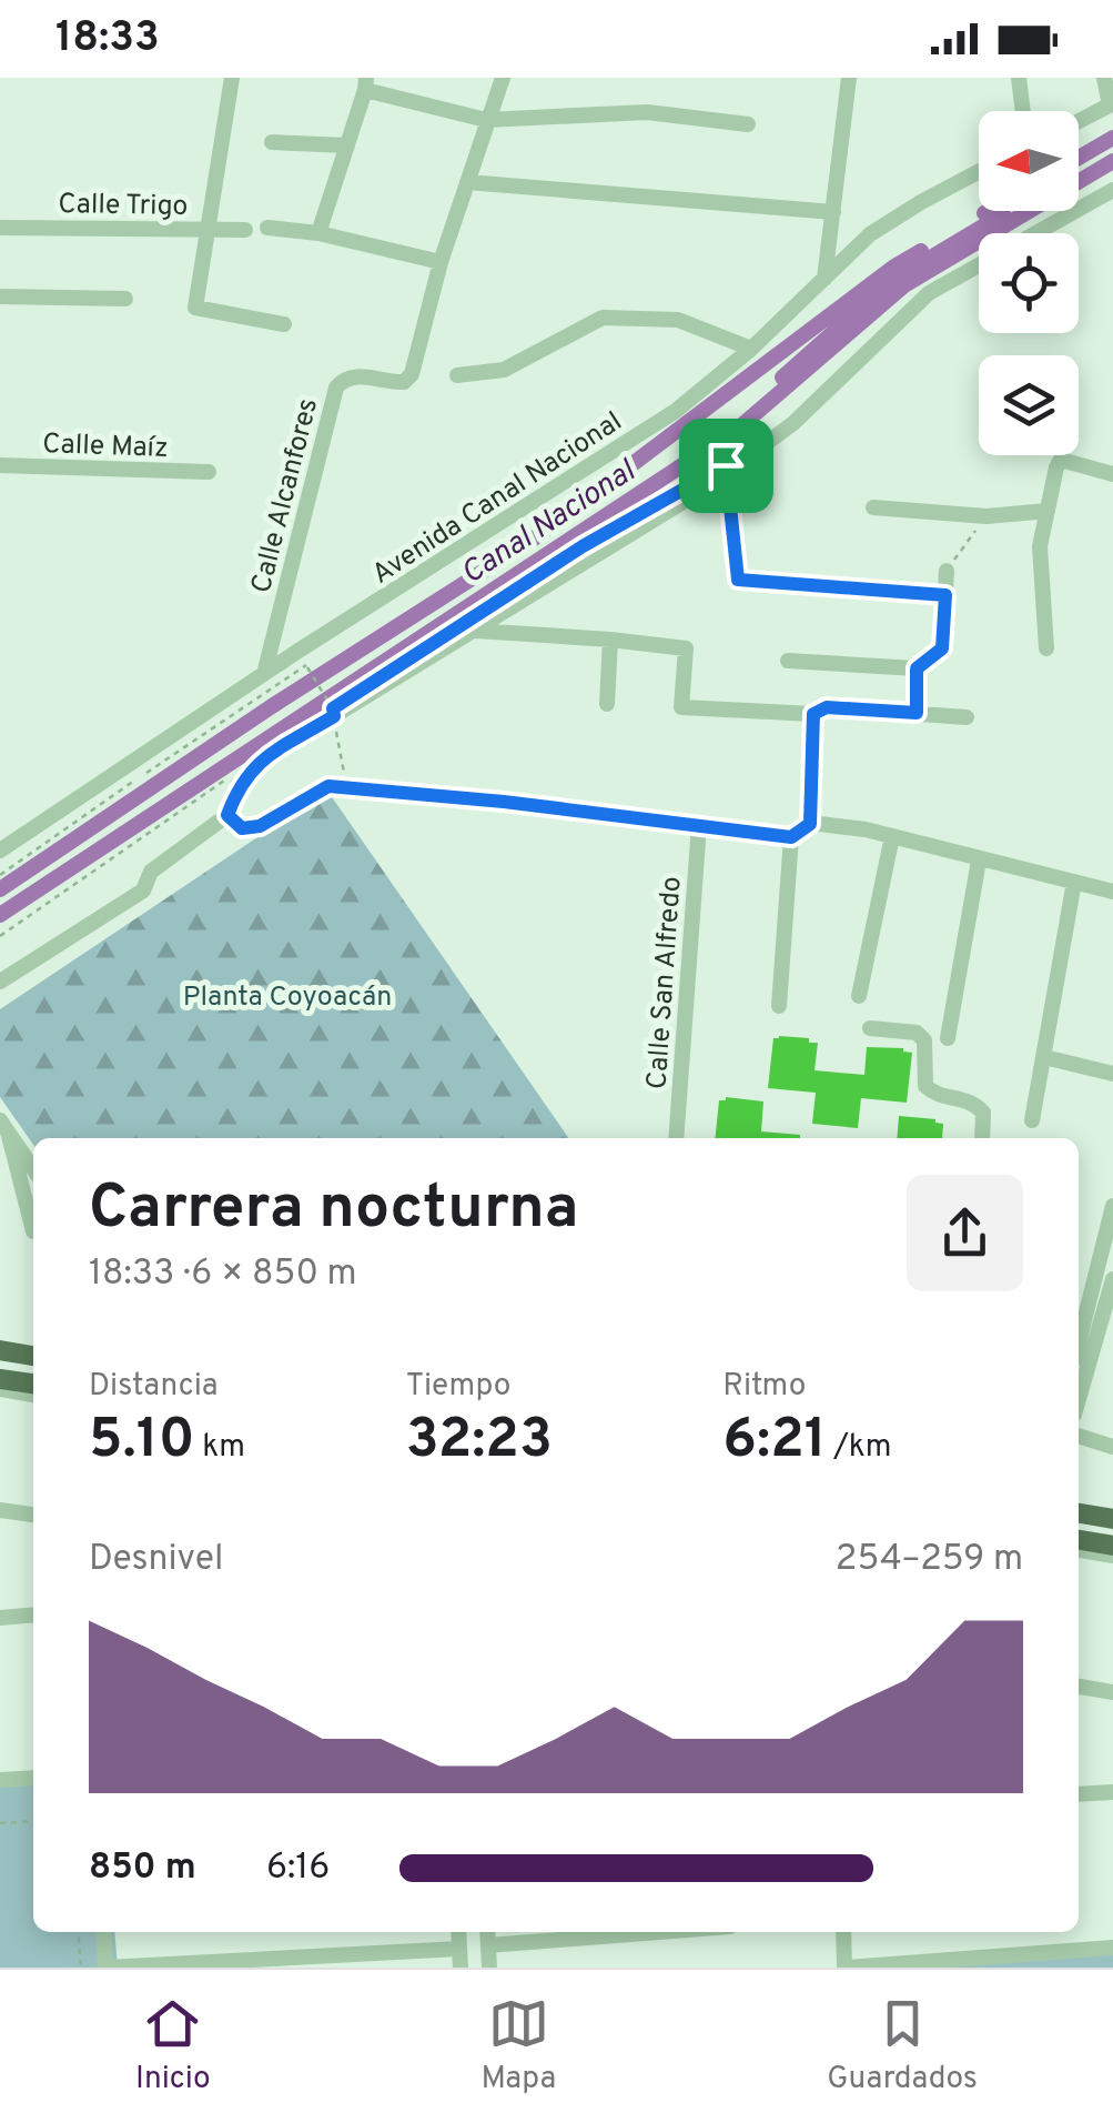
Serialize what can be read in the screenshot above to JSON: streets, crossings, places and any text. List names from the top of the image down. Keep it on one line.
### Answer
{"streets":{"street":["Calle Trigo","Calle Maíz","Calle Alcanfores","Avenida Canal Nacional","Calle San Alfredo"]},"crossings":[["Calle Alcanfores","Avenida Canal Nacional"]],"water":["Canal Nacional"],"parks":["Planta Coyoacán"],"north":"left","page":{"status":"18:33","heading":["Carrera nocturna","18:33 · 6 × 850 m"],"stats":[["Distancia","5.10 km"],["Tiempo","32:23"],["Ritmo","6:21 /km"]],"chart":["Desnivel","254–259 m"],"list":[{"name":"850 m","note":"6:16"}],"tabs":["Inicio","Mapa","Guardados"]}}
